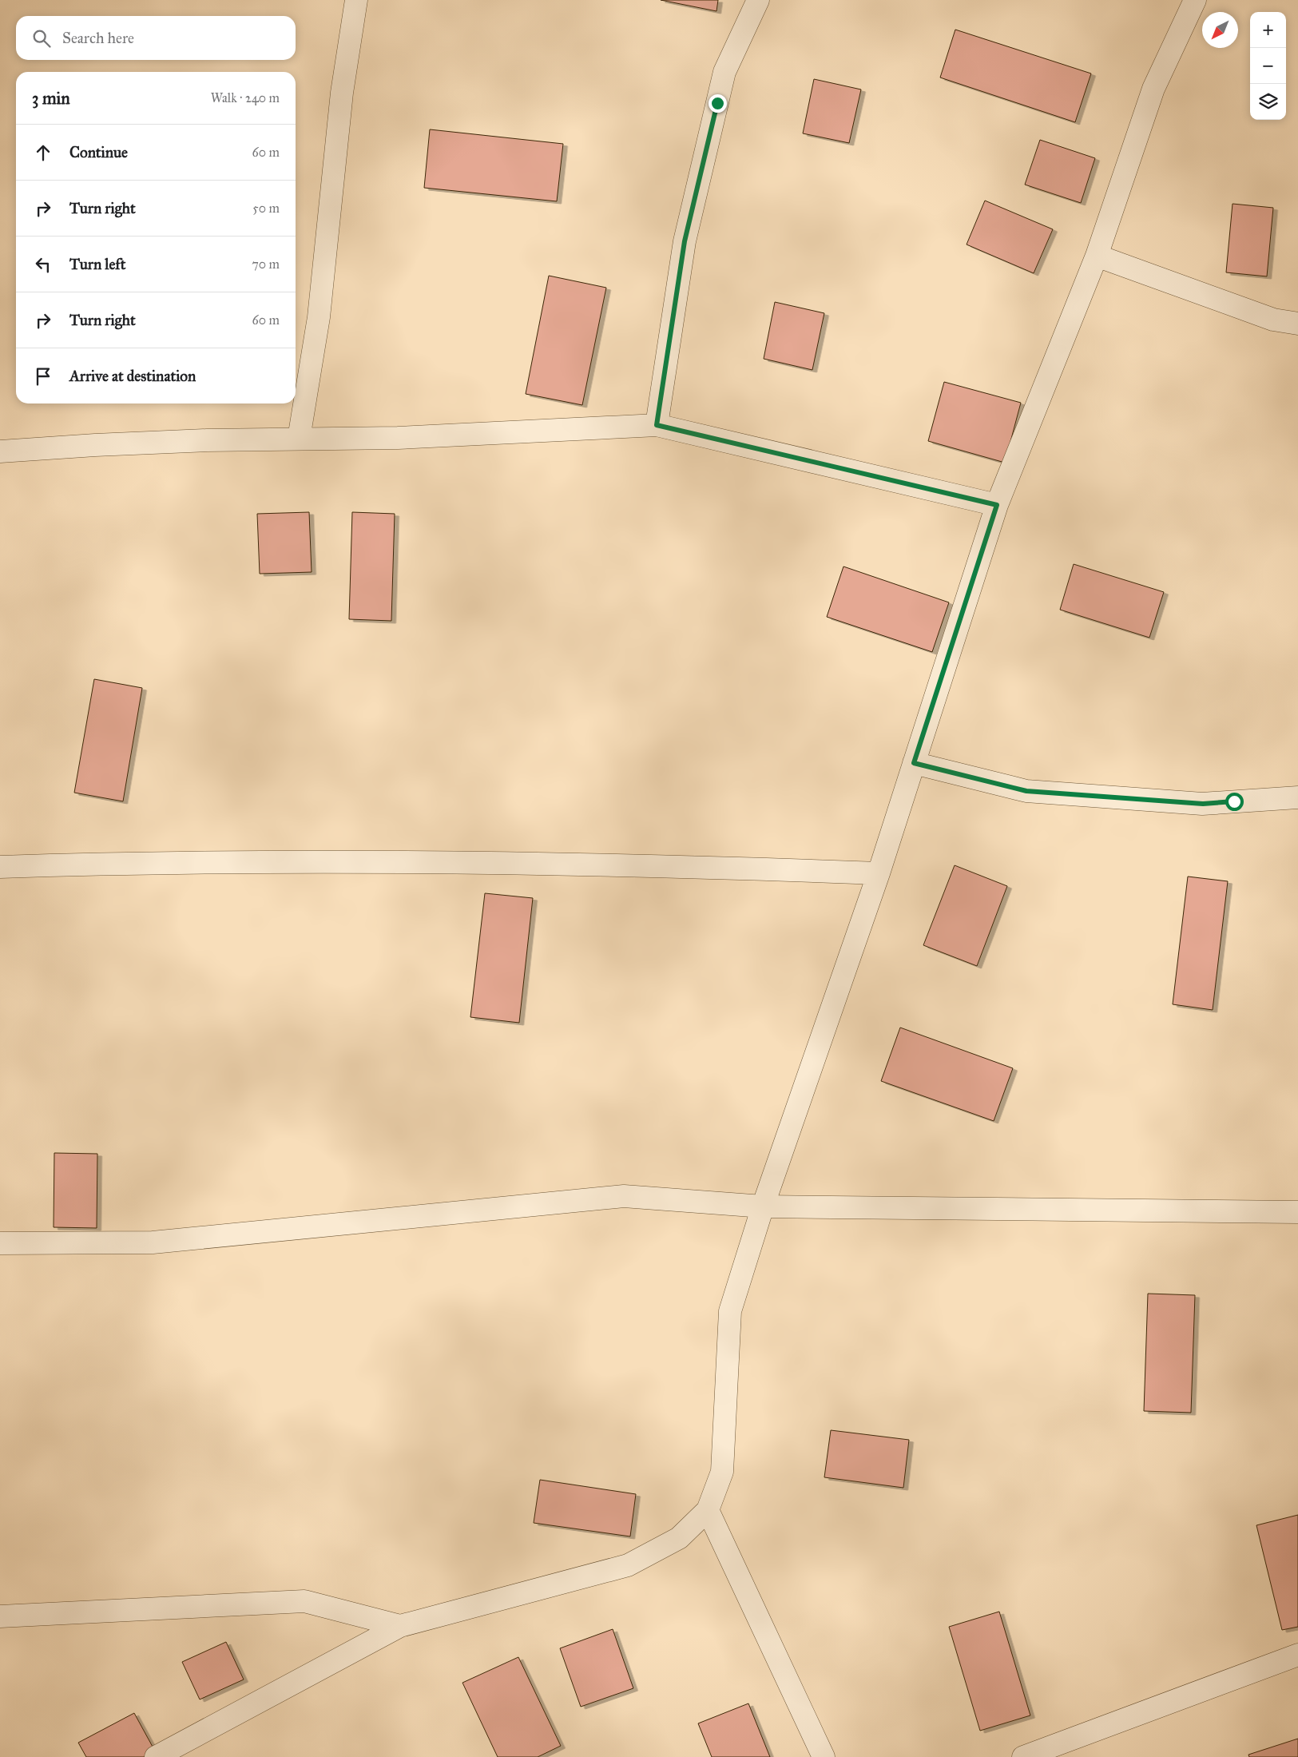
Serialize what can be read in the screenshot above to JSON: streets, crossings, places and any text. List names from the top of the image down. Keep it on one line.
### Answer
{"north":"bottom left","page":{"map_buttons":["+","−"],"search":"Search here","heading":["3 min","Walk · 240 m"],"list":[["Continue","60 m"],["Turn right","50 m"],["Turn left","70 m"],["Turn right","60 m"],"Arrive at destination"]}}
